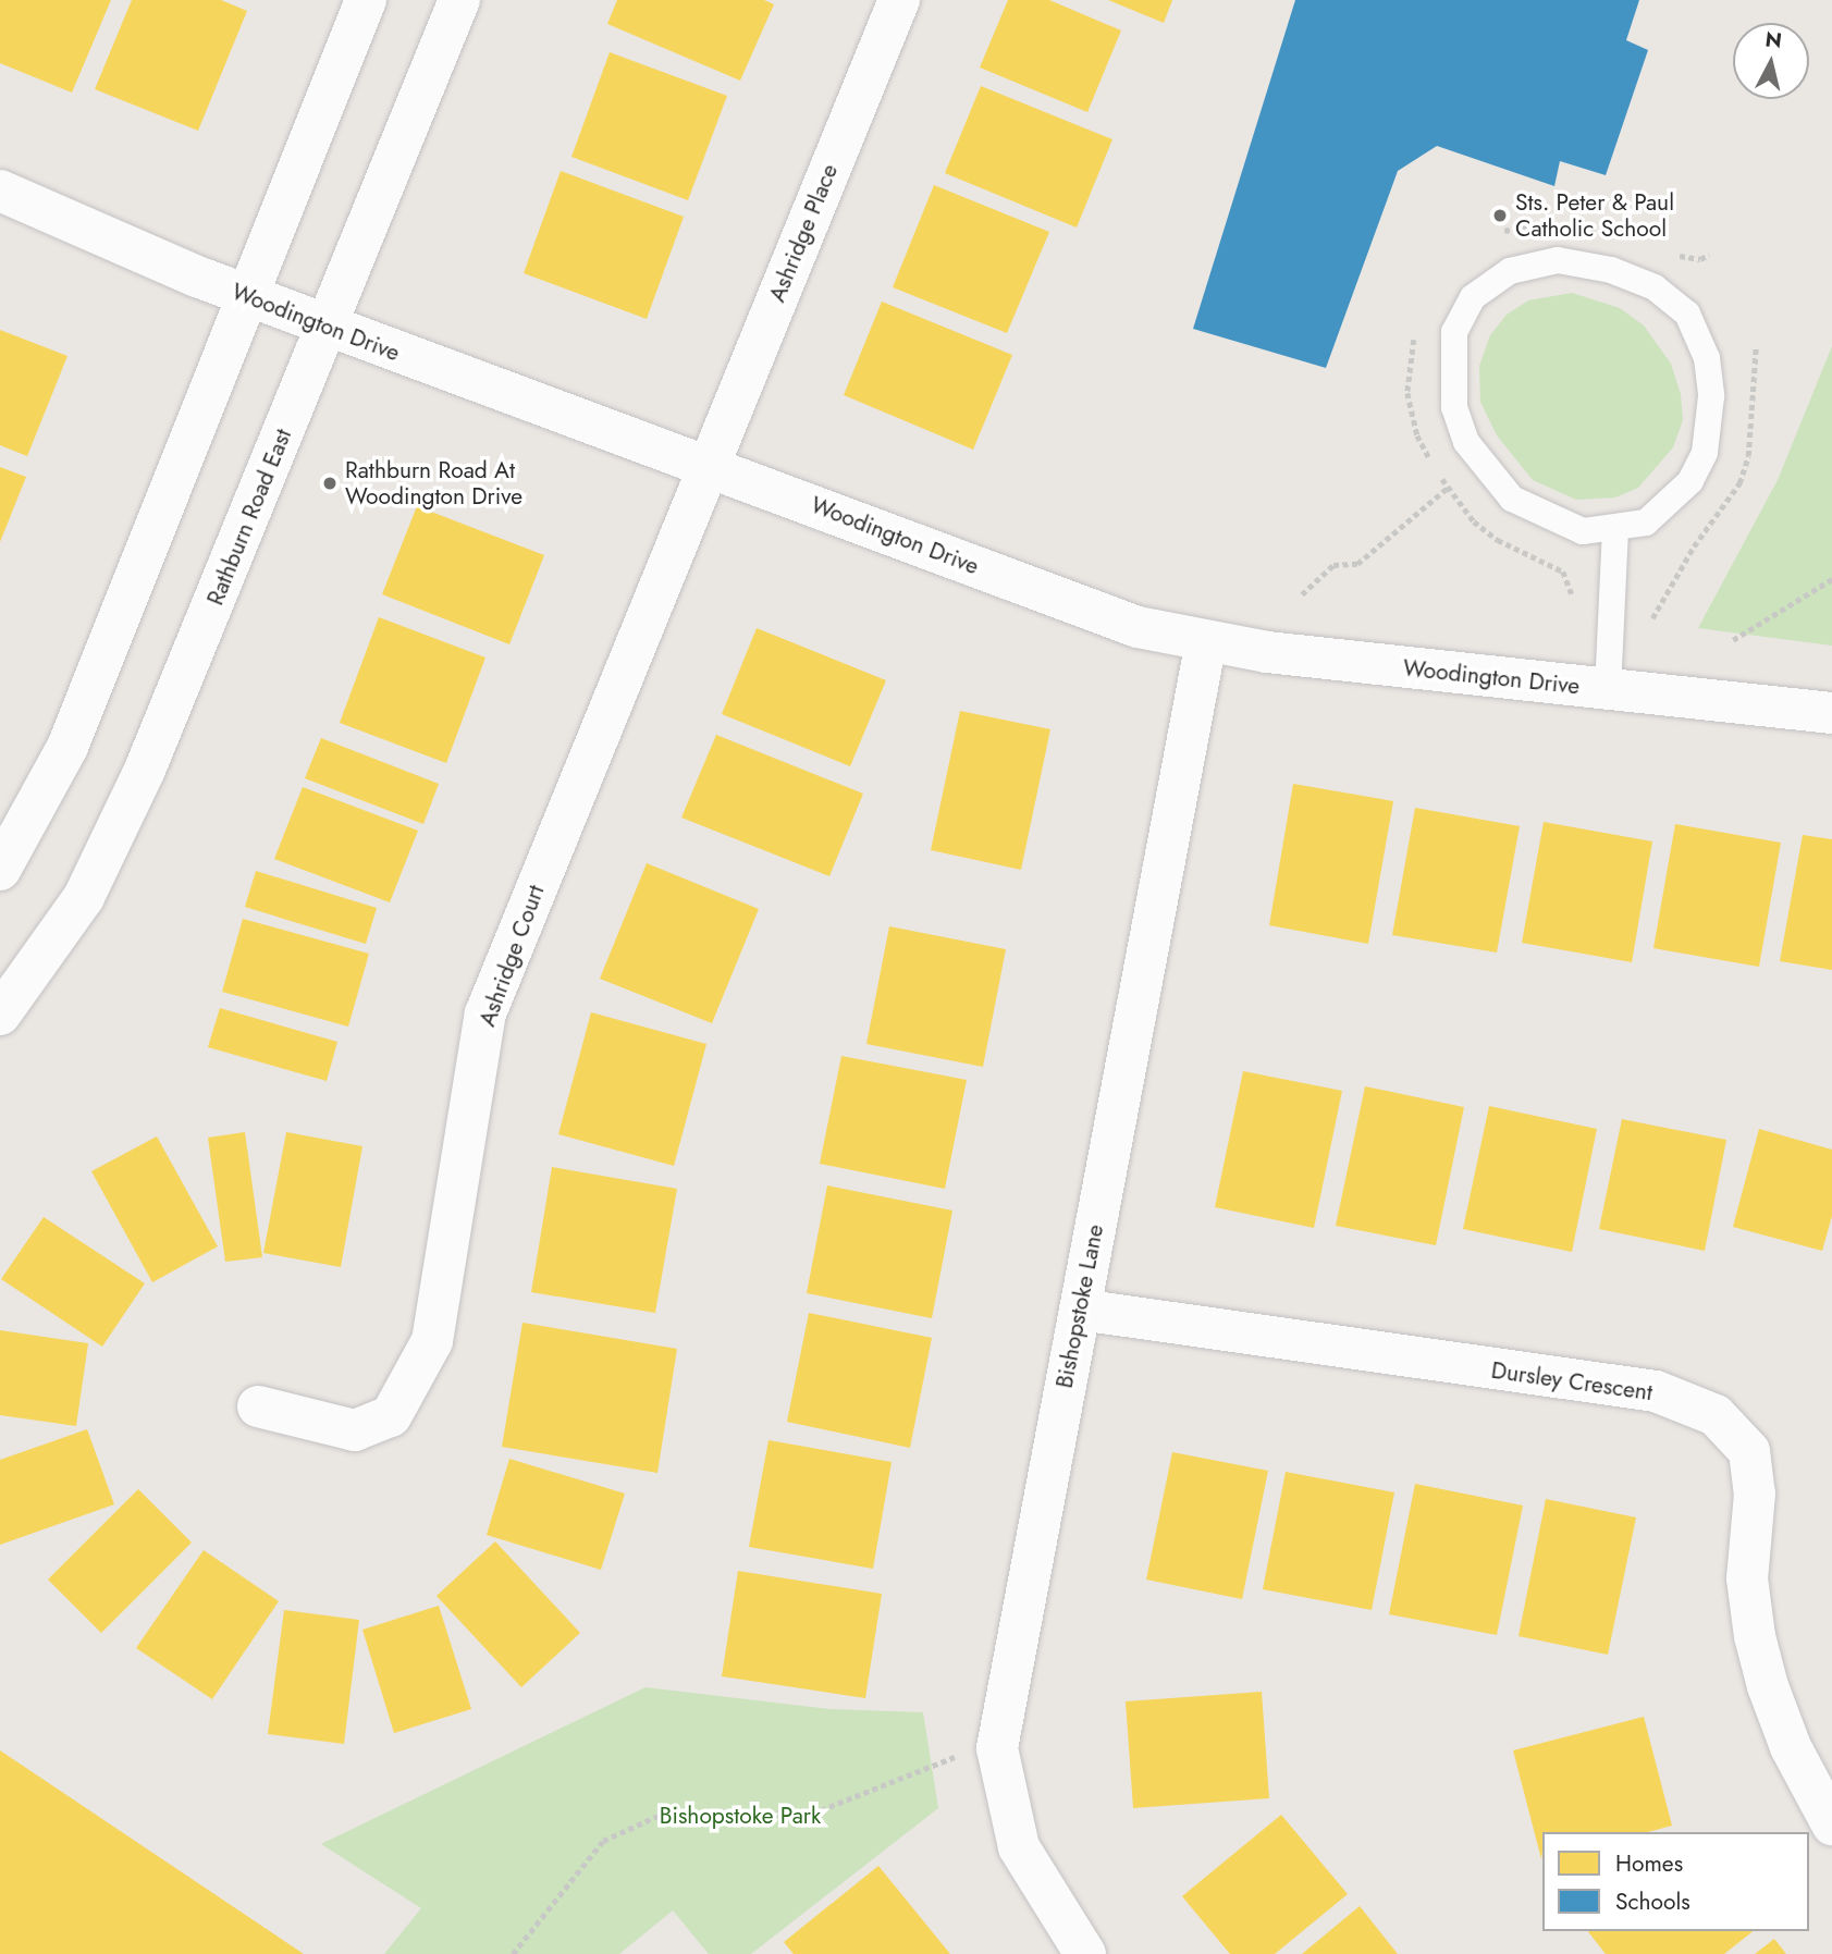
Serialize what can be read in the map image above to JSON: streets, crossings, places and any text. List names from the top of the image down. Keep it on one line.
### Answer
{"streets":{"street":["Ashridge Place","Woodington Drive","Rathburn Road East","Ashridge Court","Bishopstoke Lane","Dursley Crescent"]},"crossings":[["Ashridge Place","Woodington Drive"],["Ashridge Place","Ashridge Court"],["Woodington Drive","Rathburn Road East"],["Woodington Drive","Ashridge Court"],["Woodington Drive","Bishopstoke Lane"],["Bishopstoke Lane","Dursley Crescent"]],"parks":["Bishopstoke Park"],"places":["Sts. Peter & Paul Catholic School","Rathburn Road At Woodington Drive"],"legend":["Homes","Schools"],"north":"top"}
